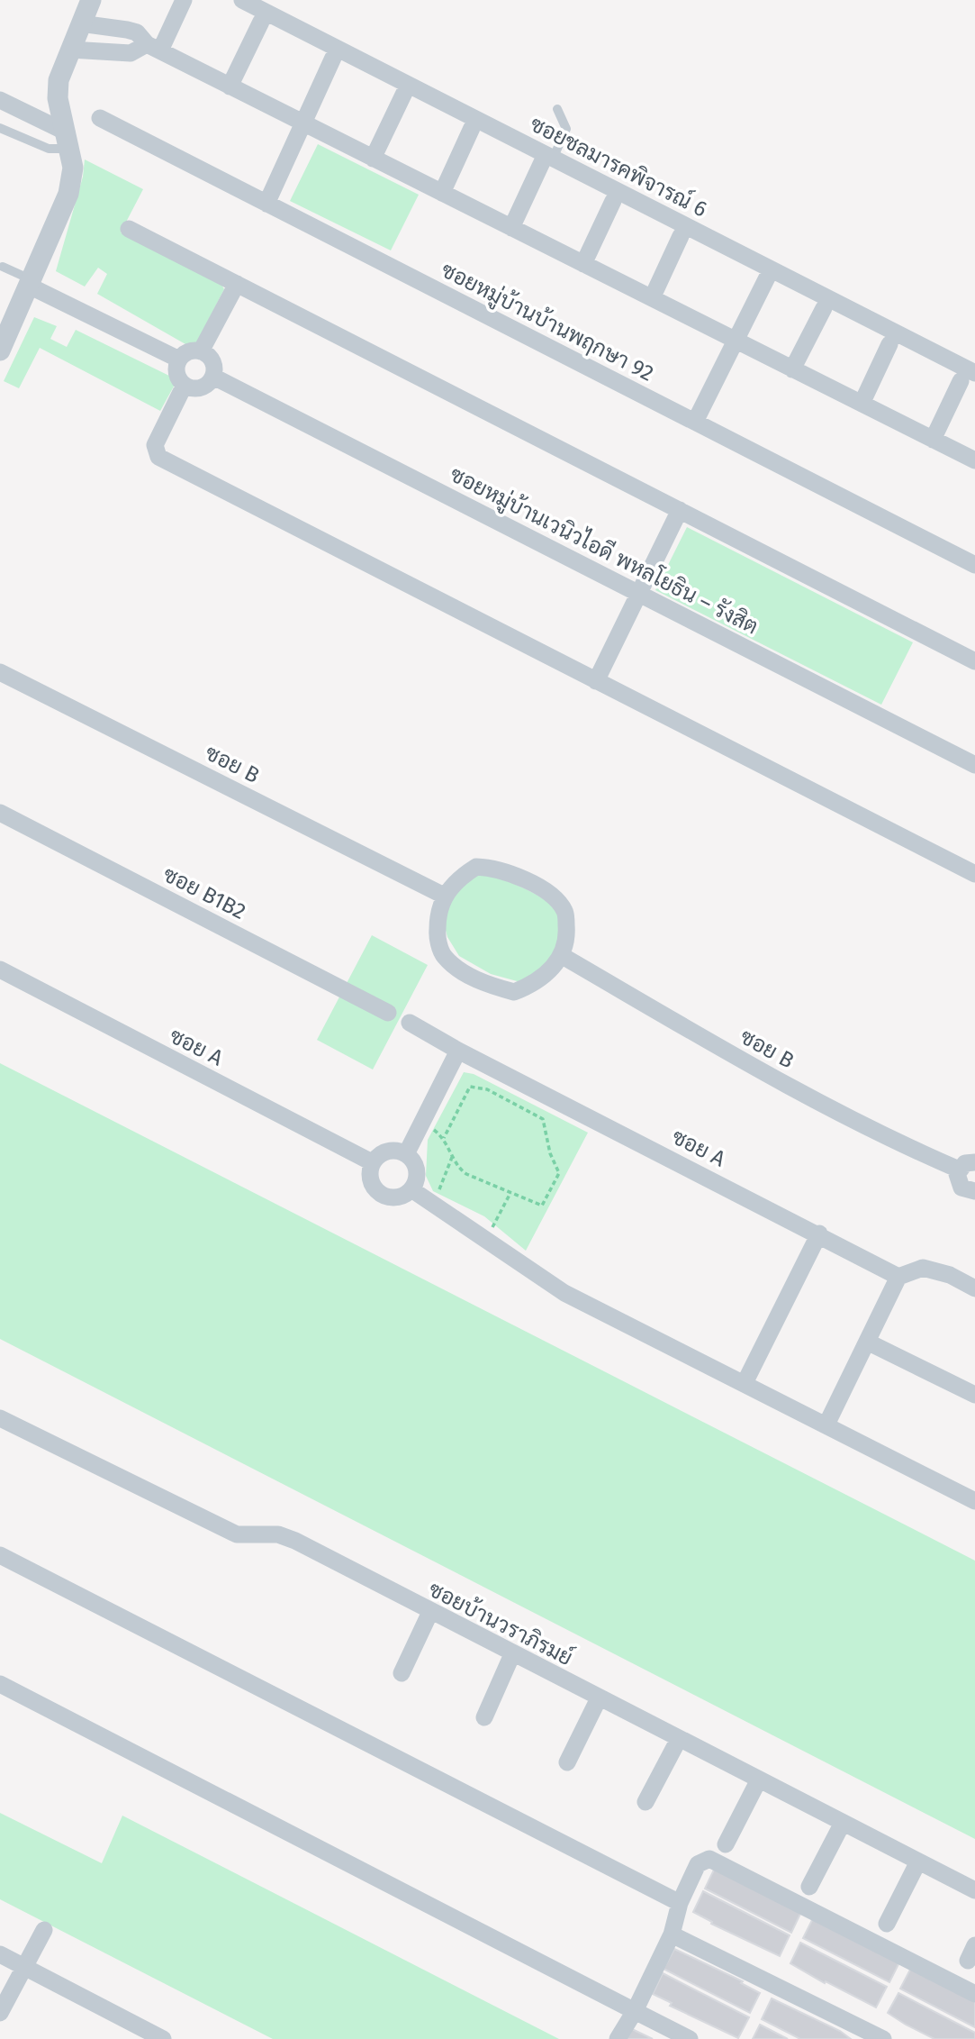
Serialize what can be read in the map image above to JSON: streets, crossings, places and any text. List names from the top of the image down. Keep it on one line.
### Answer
{"streets":{"street":["ซอยชลมารคพิจารณ์ 6","ซอยหมู่บ้านบ้านพฤกษา 92","ซอยหมู่บ้านเวนิวไอดี พหลโยธิน – รังสิต","ซอย B","ซอย B1B2","ซอย A","ซอยบ้านวราภิรมย์"]}}
